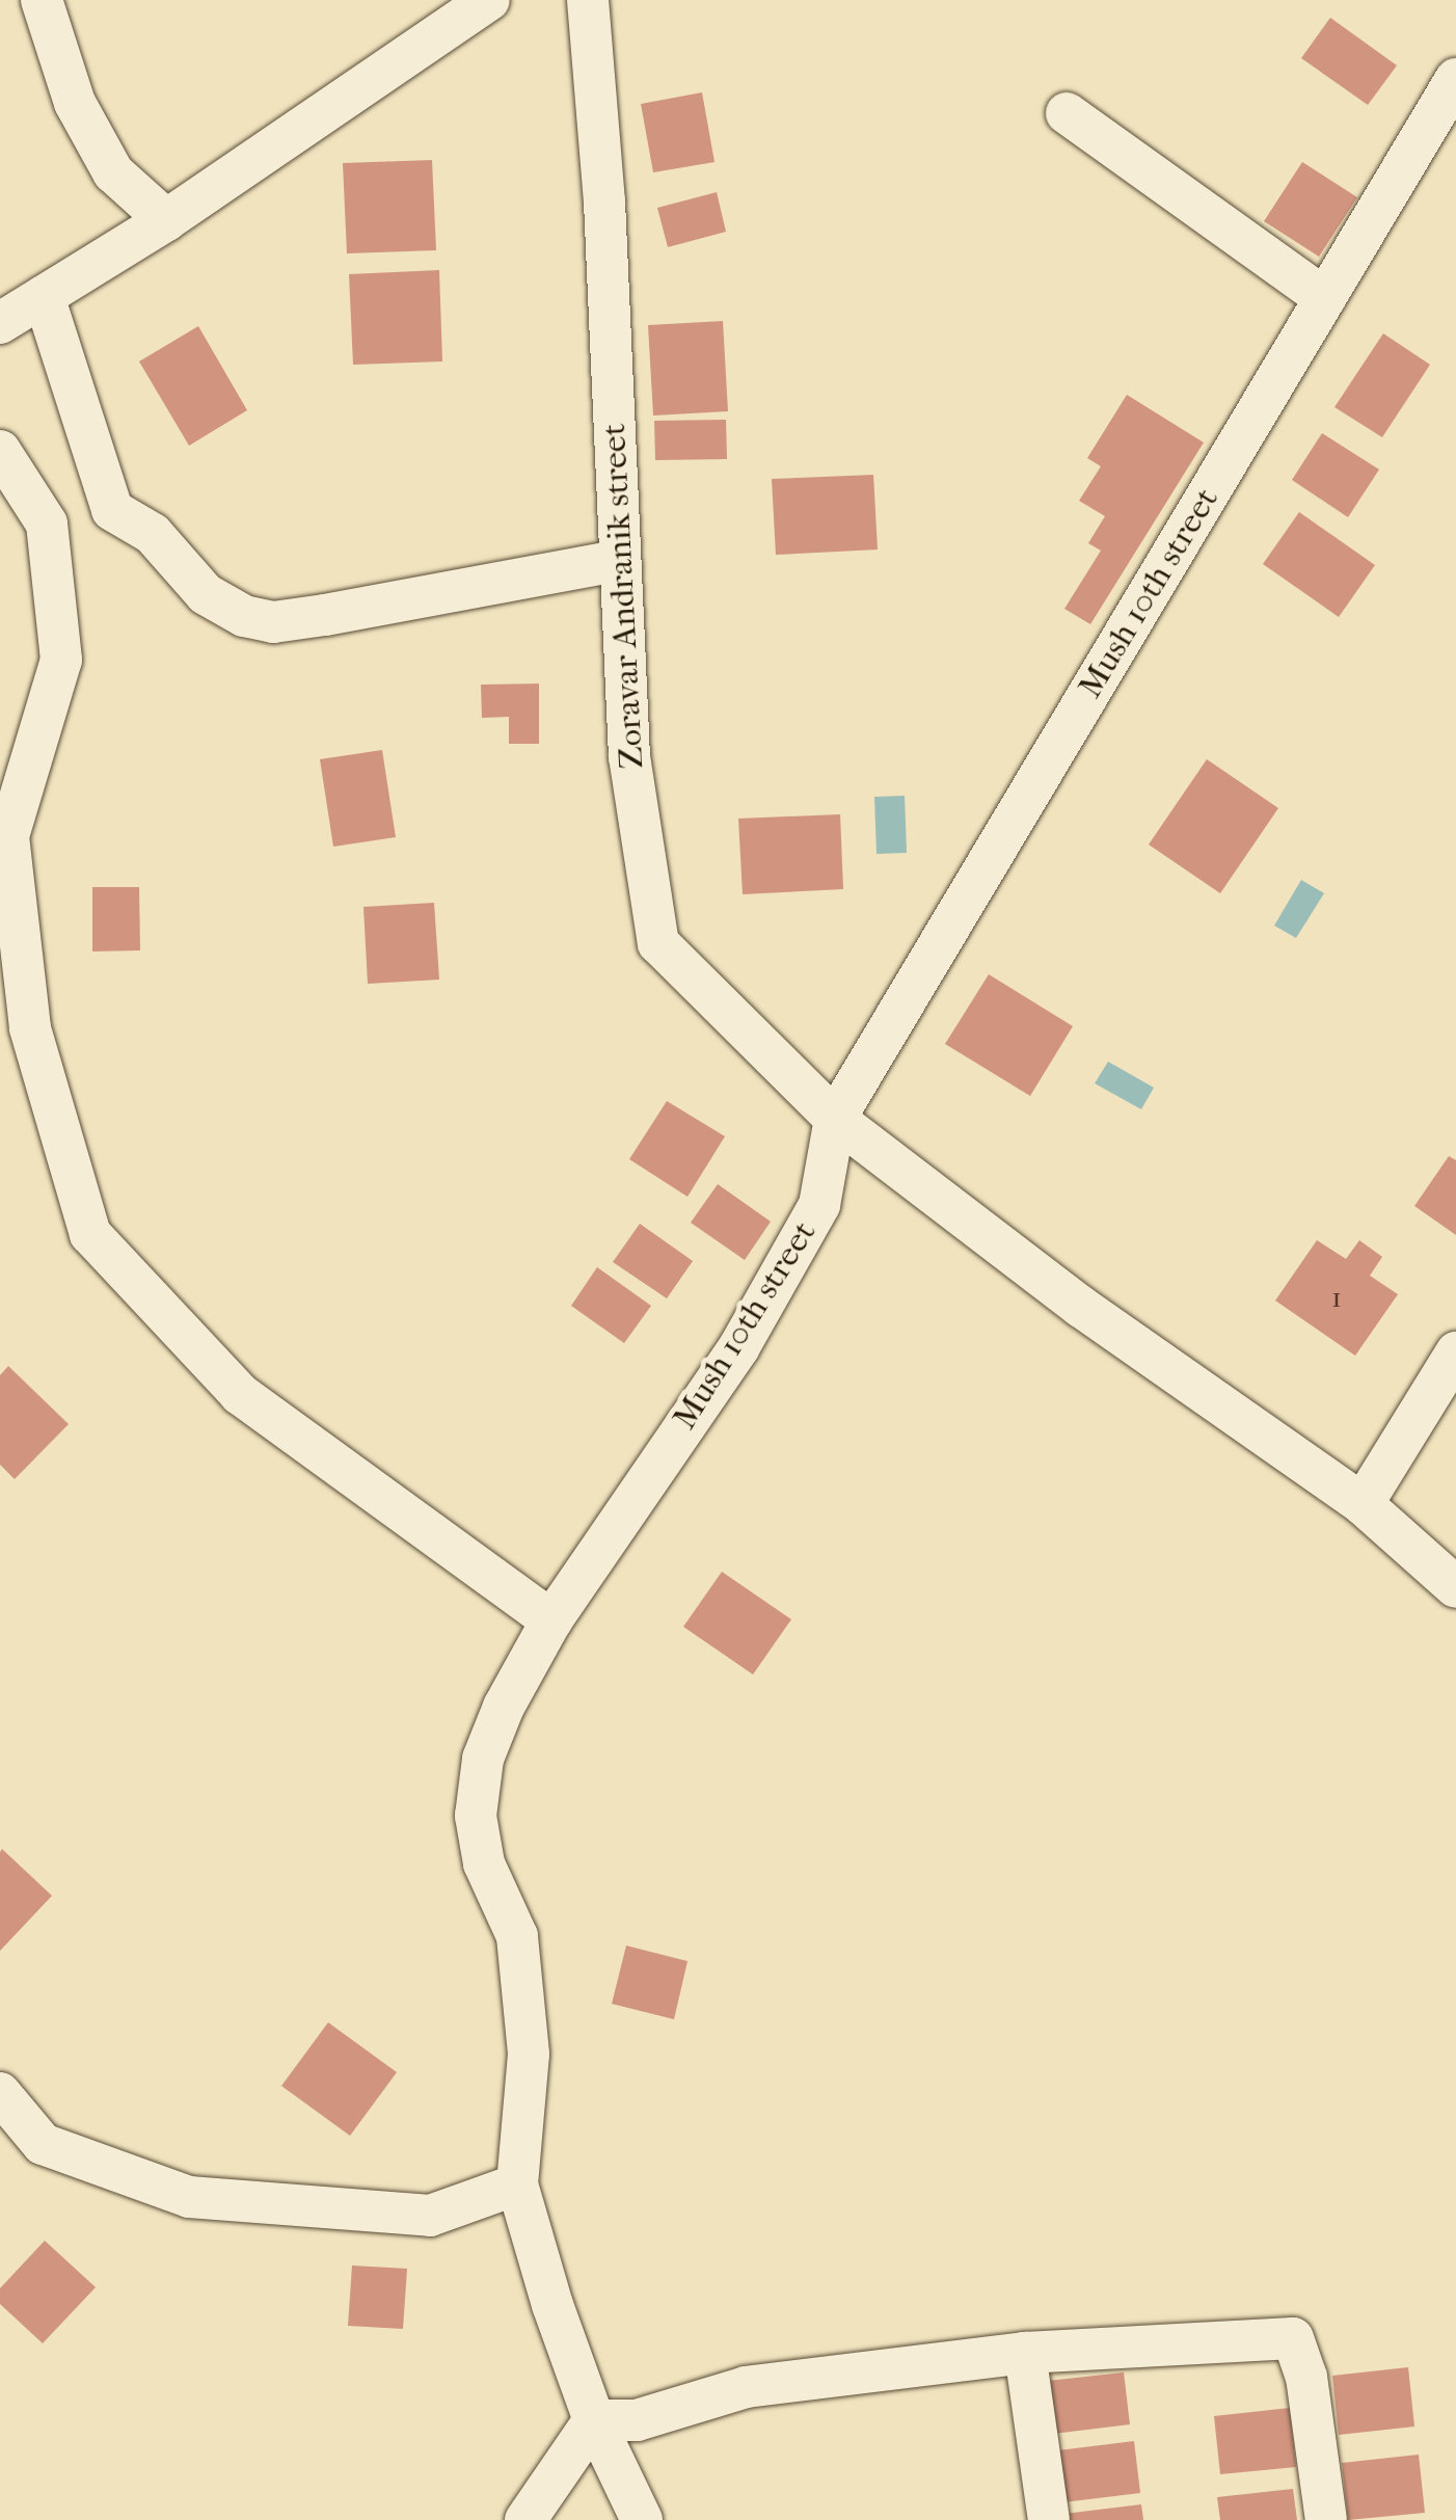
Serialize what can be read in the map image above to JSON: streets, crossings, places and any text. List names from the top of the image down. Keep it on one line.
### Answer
{"streets":{"street":["Mush 10th street","Zoravar Andranik street"]},"crossings":[["Mush 10th street","Zoravar Andranik street"]],"house_numbers":["1"]}
